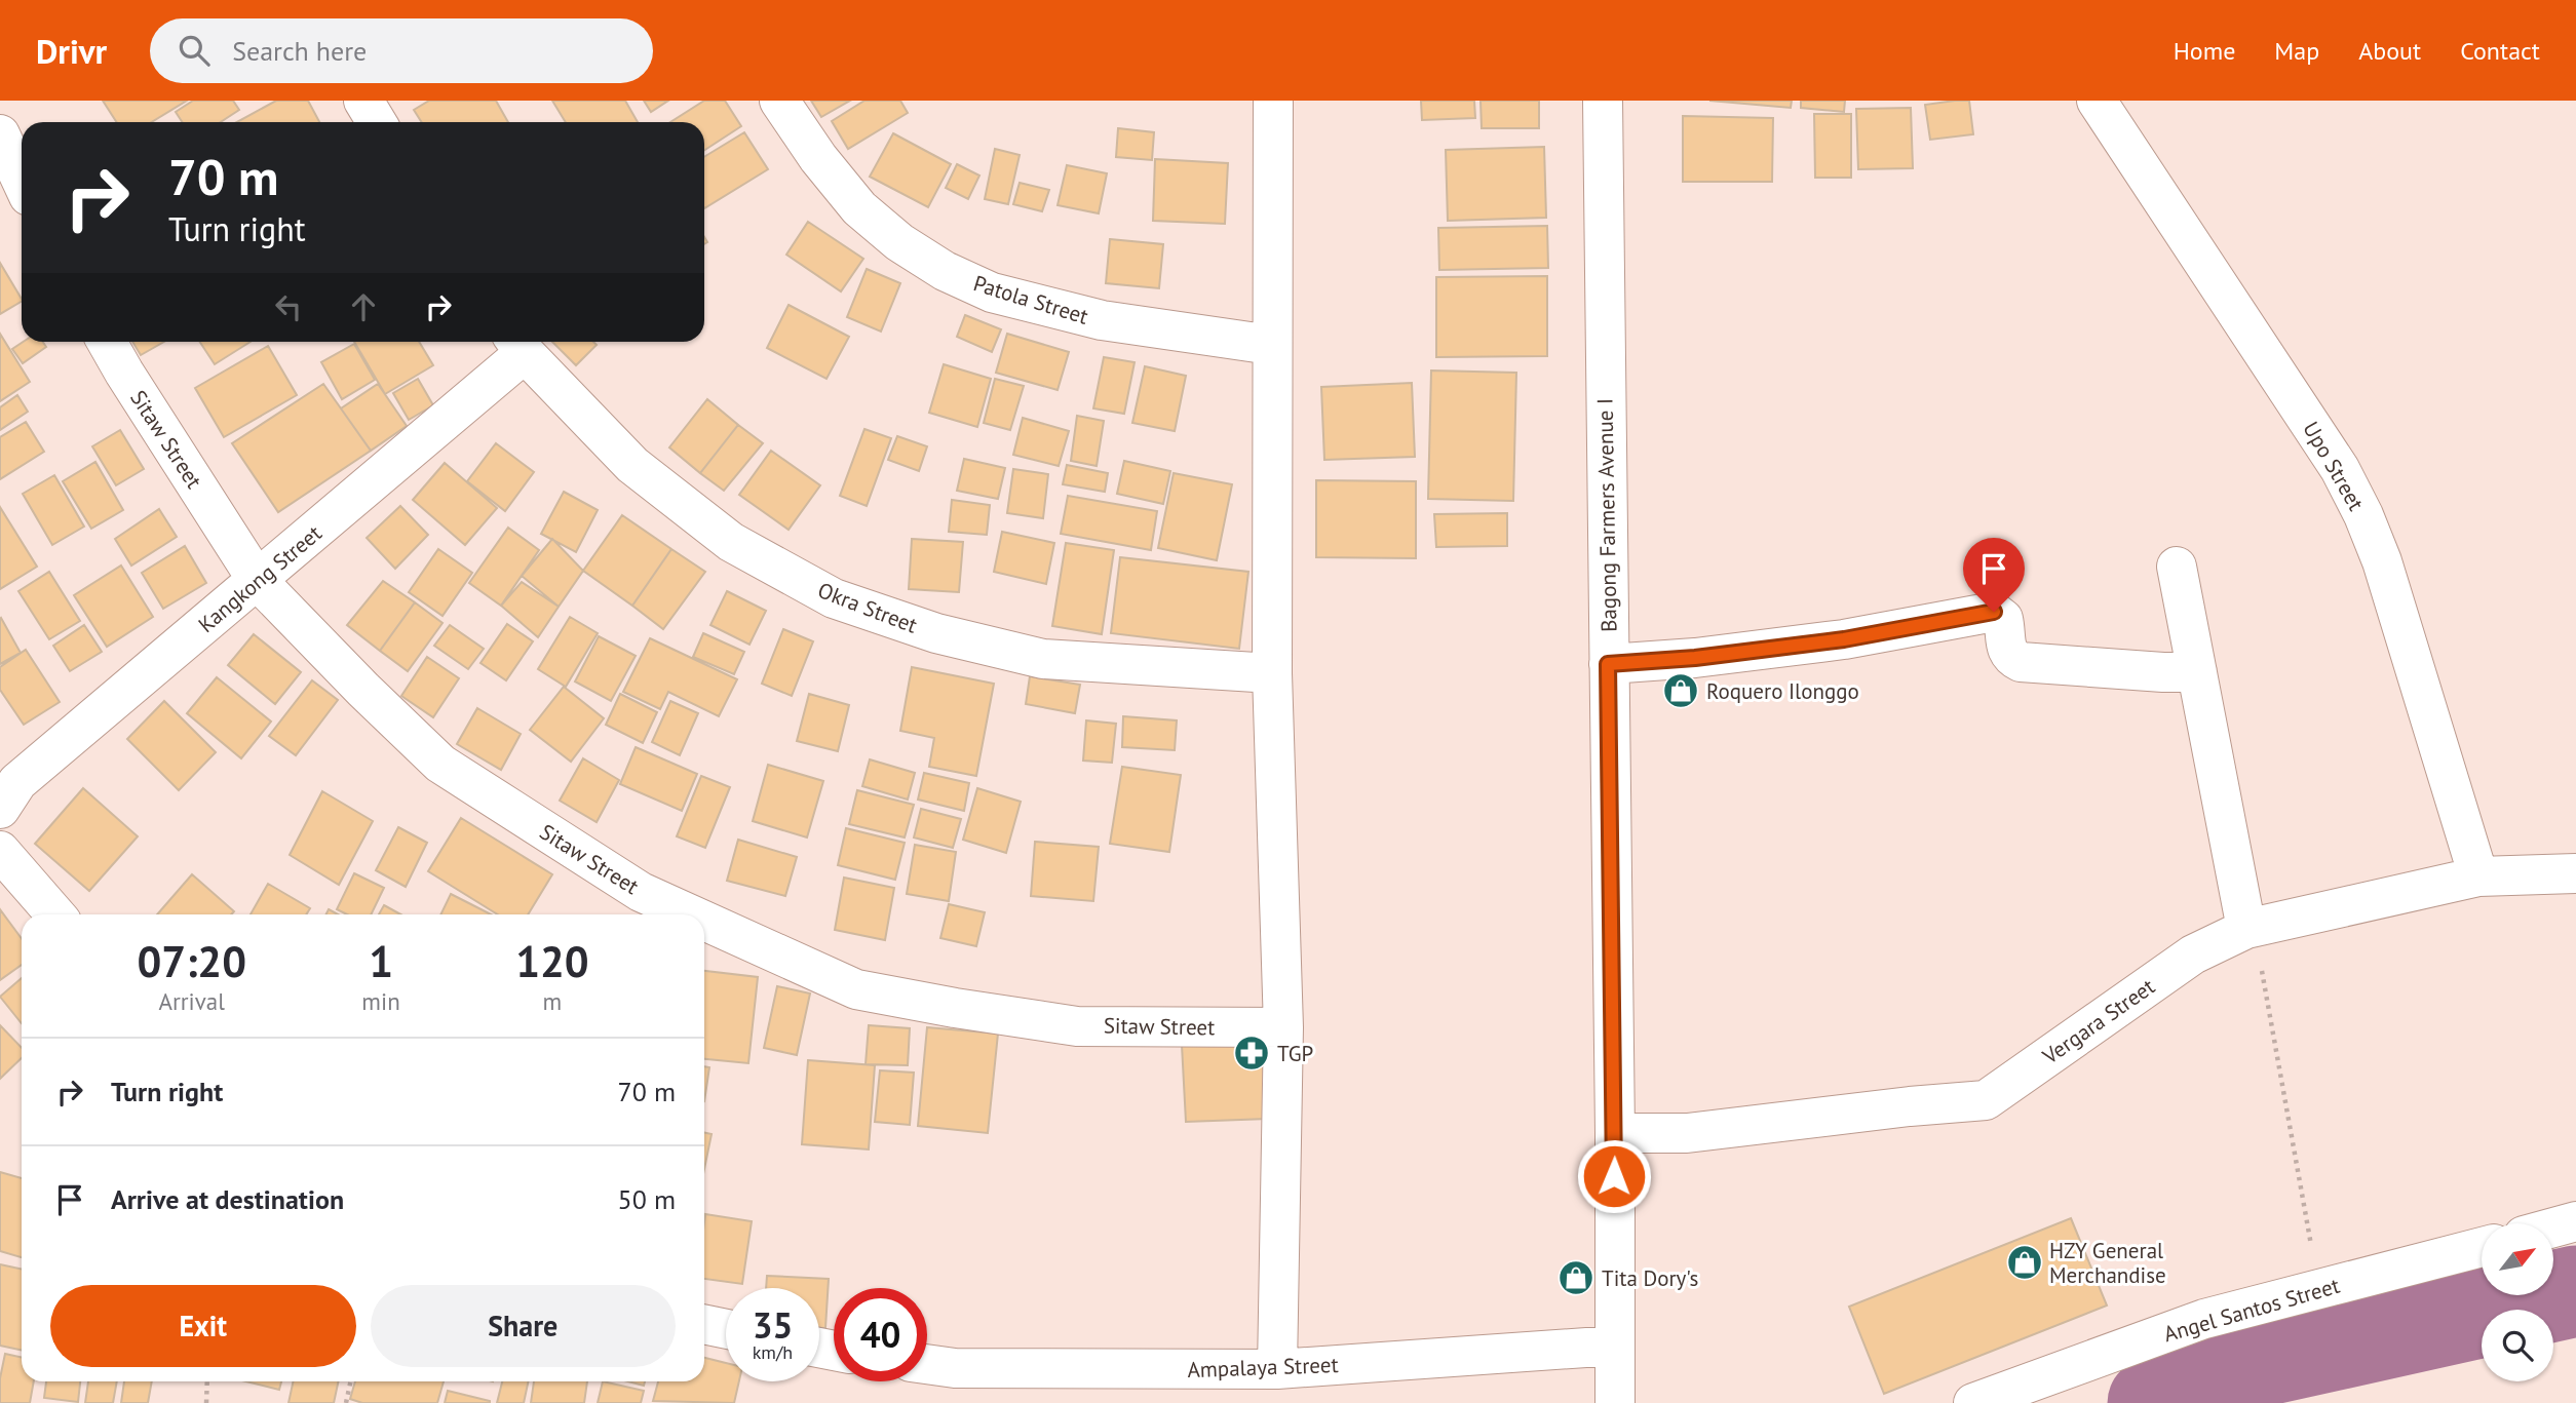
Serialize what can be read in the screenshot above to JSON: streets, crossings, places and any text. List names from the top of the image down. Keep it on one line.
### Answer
{"streets":{"street":["Patola Street","Sitaw Street","Upo Street","Bagong Farmers Avenue I","Kangkong Street","Okra Street","Vergara Street","Angel Santos Street","Ampalaya Street"]},"crossings":[["Sitaw Street","Kangkong Street"],["Upo Street","Vergara Street"],["Bagong Farmers Avenue I","Vergara Street"],["Bagong Farmers Avenue I","Ampalaya Street"],["Kangkong Street","Okra Street"]],"places":{"shop":["Roquero Ilonggo","HZY General Merchandise","Tita Dory's"],"pharmacy":["TGP"]},"north":"top right","page":{"header":"Drivr","search":"Search here","nav":["Home","Map","About","Contact"],"turn":["70 m","Turn right"],"eta":["07:20","Arrival","1","min","120","m"],"list":[{"name":"Turn right","value":"70 m"},{"name":"Arrive at destination","value":"50 m"}],"buttons":["Exit","Share"],"speed":"35 km/h","limit":"40"}}
